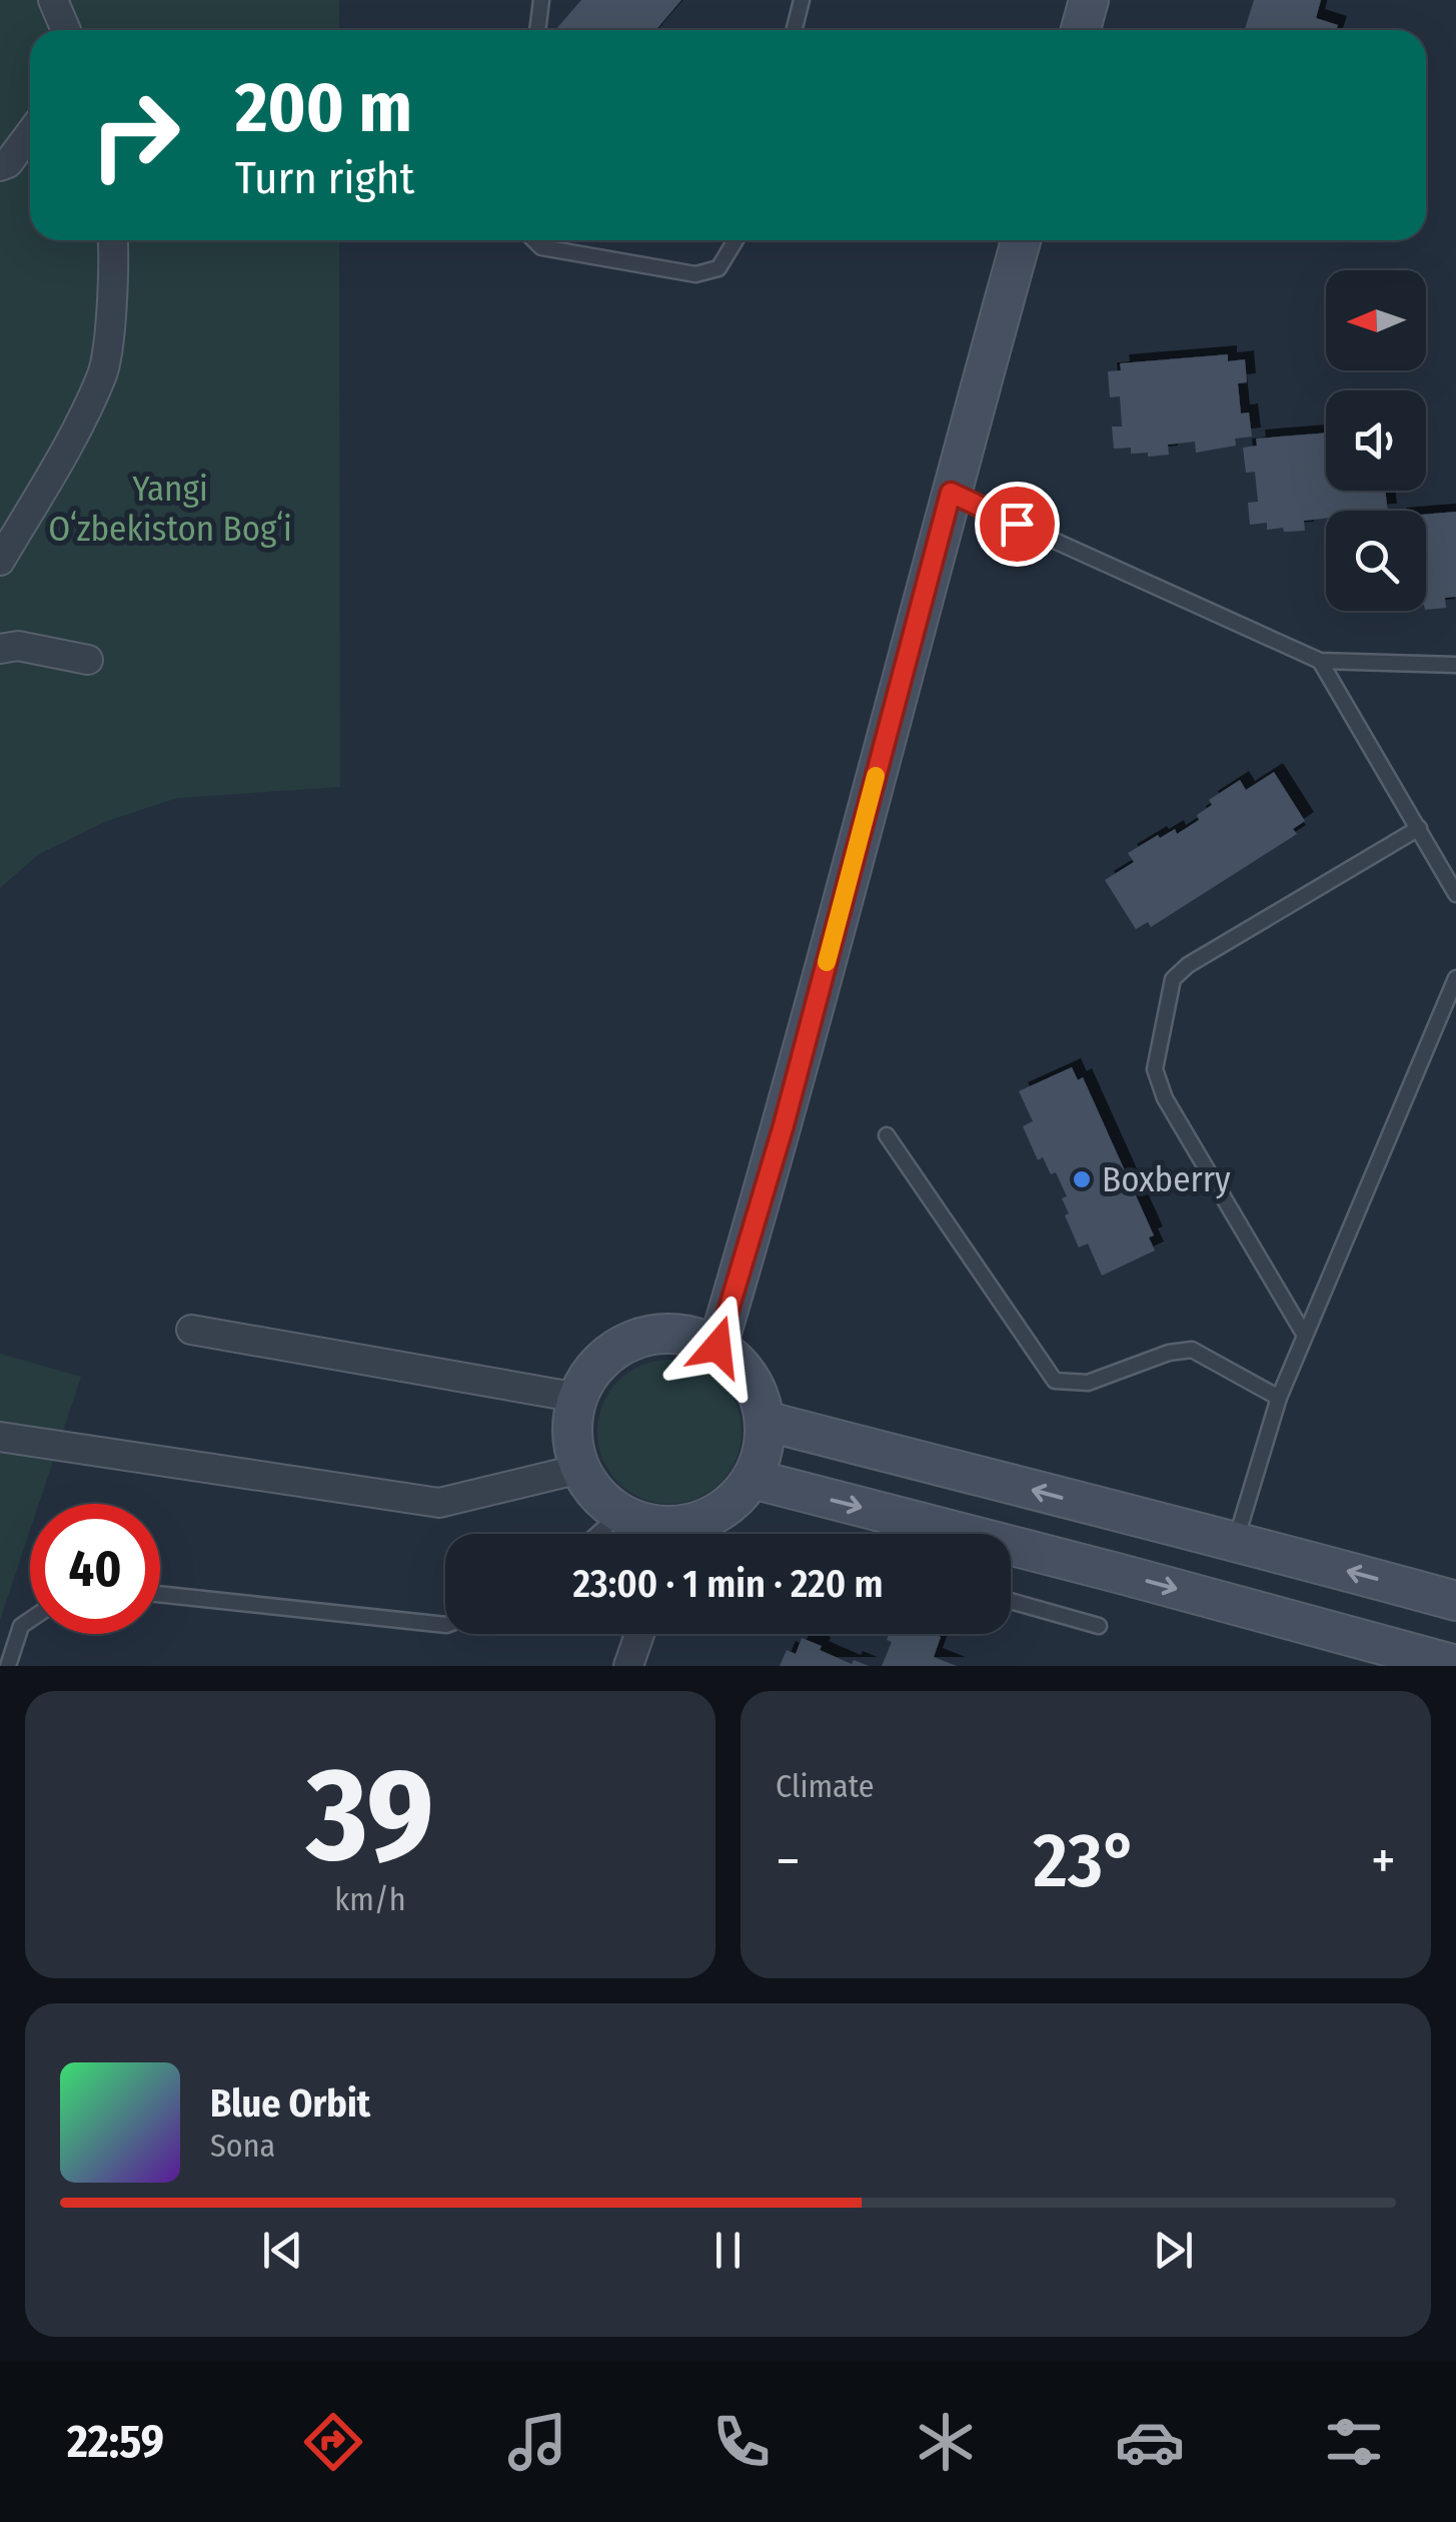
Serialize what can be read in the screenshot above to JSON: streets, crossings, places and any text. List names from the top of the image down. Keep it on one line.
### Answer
{"parks":["Yangi Oʻzbekiston Bogʻi"],"places":["Boxberry"],"north":"left","page":{"turn":["200 m","Turn right"],"limit":"40","trip":"23:00 · 1 min · 220 m","tile":[["39","km/h"],"Climate"],"heat":["−","23°","+"],"song":["Blue Orbit","Sona"],"tabs":"22:59"}}
